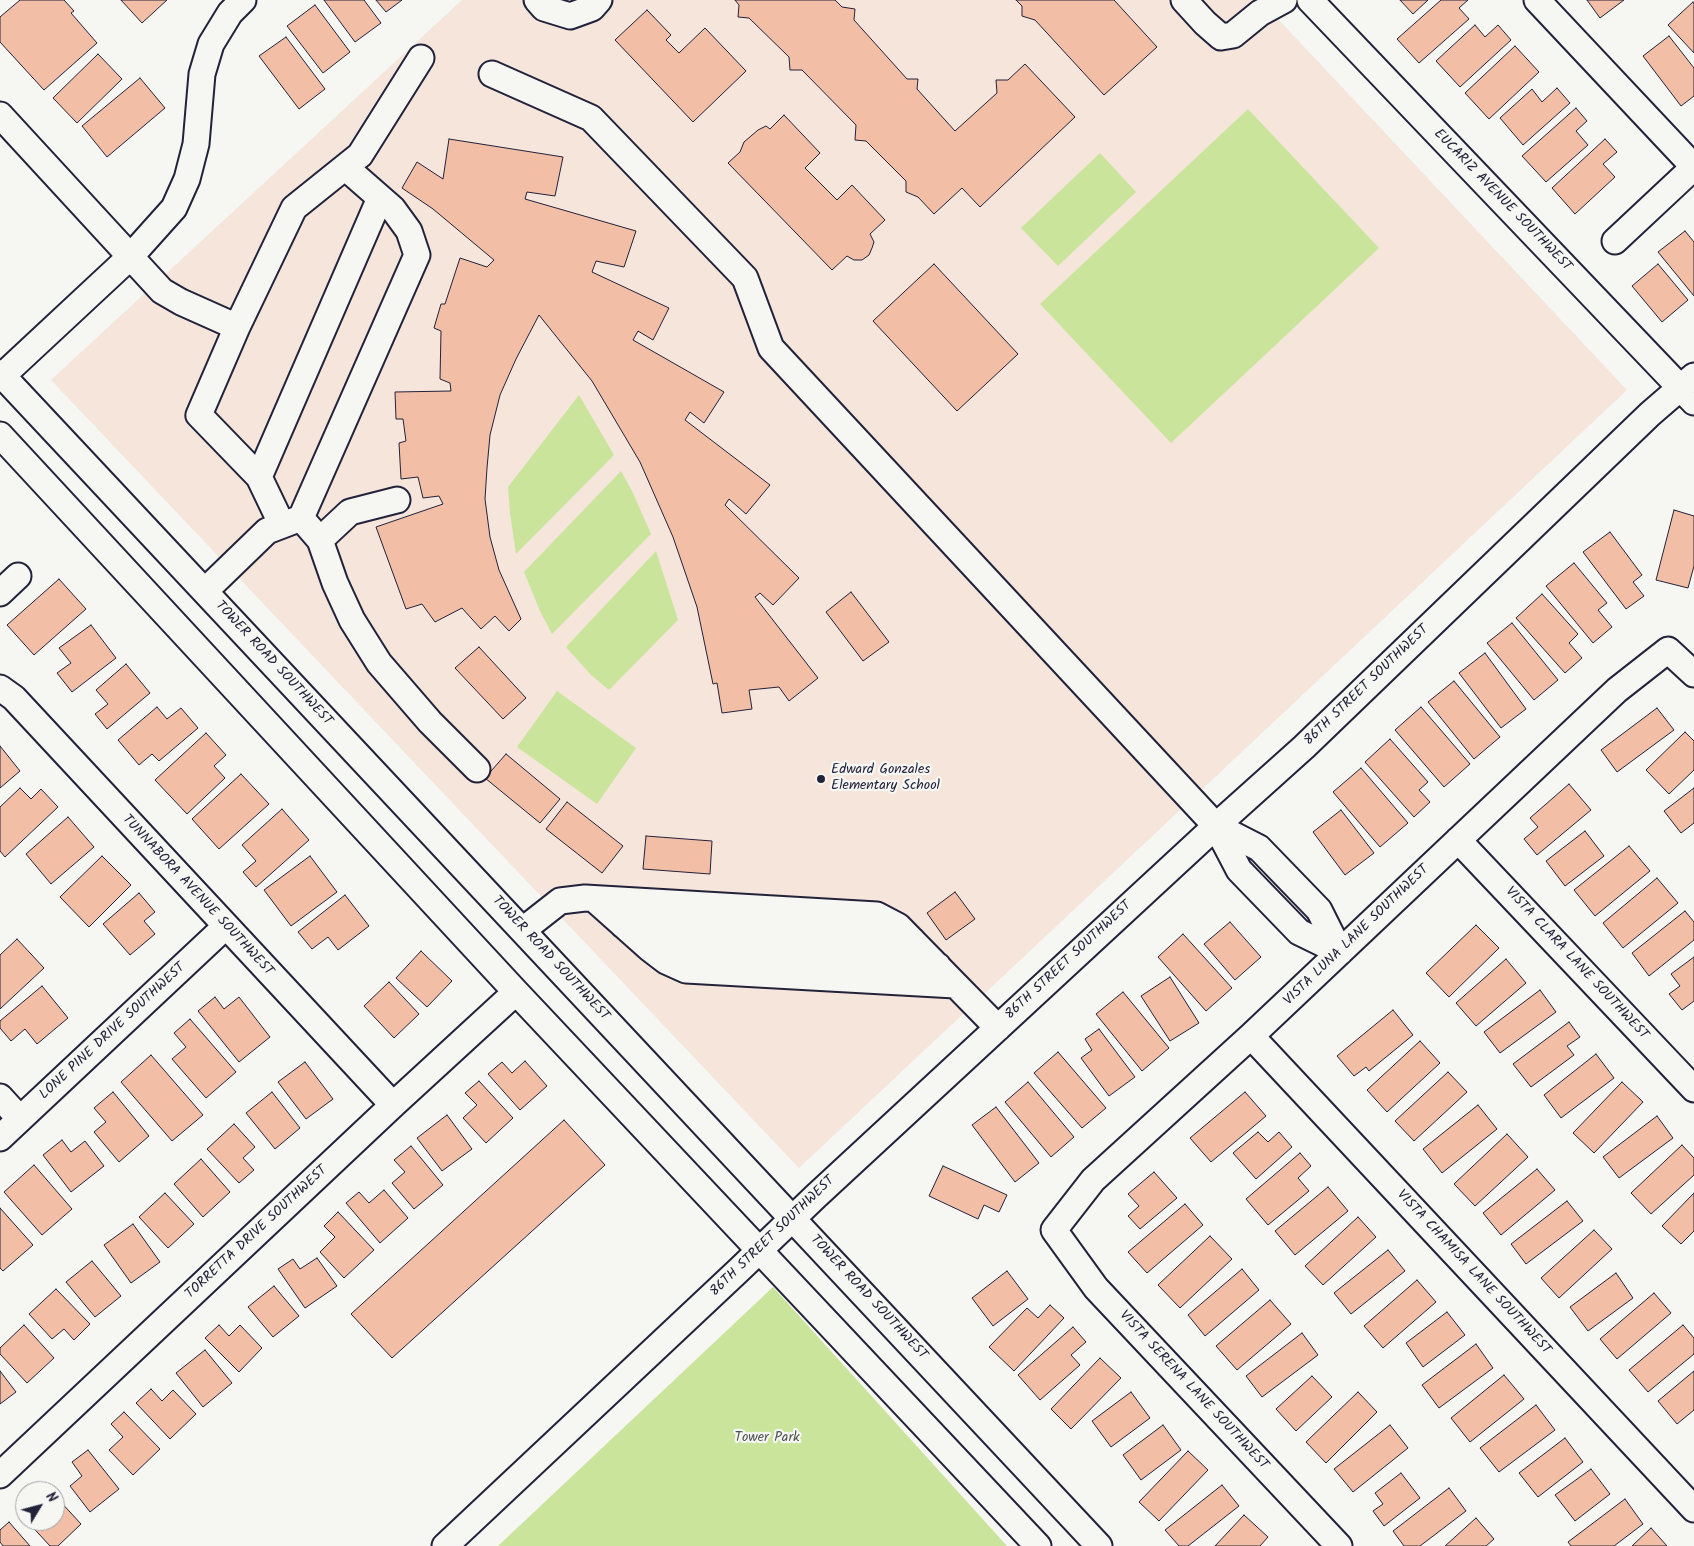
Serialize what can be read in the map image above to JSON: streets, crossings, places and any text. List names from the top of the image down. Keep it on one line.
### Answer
{"streets":{"street":["EUCARIZ AVENUE SOUTHWEST","TOWER ROAD SOUTHWEST","86TH STREET SOUTHWEST","TUNNABORA AVENUE SOUTHWEST","VISTA LUNA LANE SOUTHWEST","VISTA CLARA LANE SOUTHWEST","LONE PINE DRIVE SOUTHWEST","TORRETTA DRIVE SOUTHWEST","VISTA CHAMISA LANE SOUTHWEST","VISTA SERENA LANE SOUTHWEST"]},"crossings":[["EUCARIZ AVENUE SOUTHWEST","86TH STREET SOUTHWEST"],["TOWER ROAD SOUTHWEST","86TH STREET SOUTHWEST"],["TUNNABORA AVENUE SOUTHWEST","LONE PINE DRIVE SOUTHWEST"],["TUNNABORA AVENUE SOUTHWEST","TORRETTA DRIVE SOUTHWEST"],["VISTA LUNA LANE SOUTHWEST","VISTA CLARA LANE SOUTHWEST"],["VISTA LUNA LANE SOUTHWEST","VISTA CHAMISA LANE SOUTHWEST"],["VISTA LUNA LANE SOUTHWEST","VISTA SERENA LANE SOUTHWEST"]],"parks":["Tower Park"],"places":["Edward Gonzales Elementary School"],"north":"top right"}
